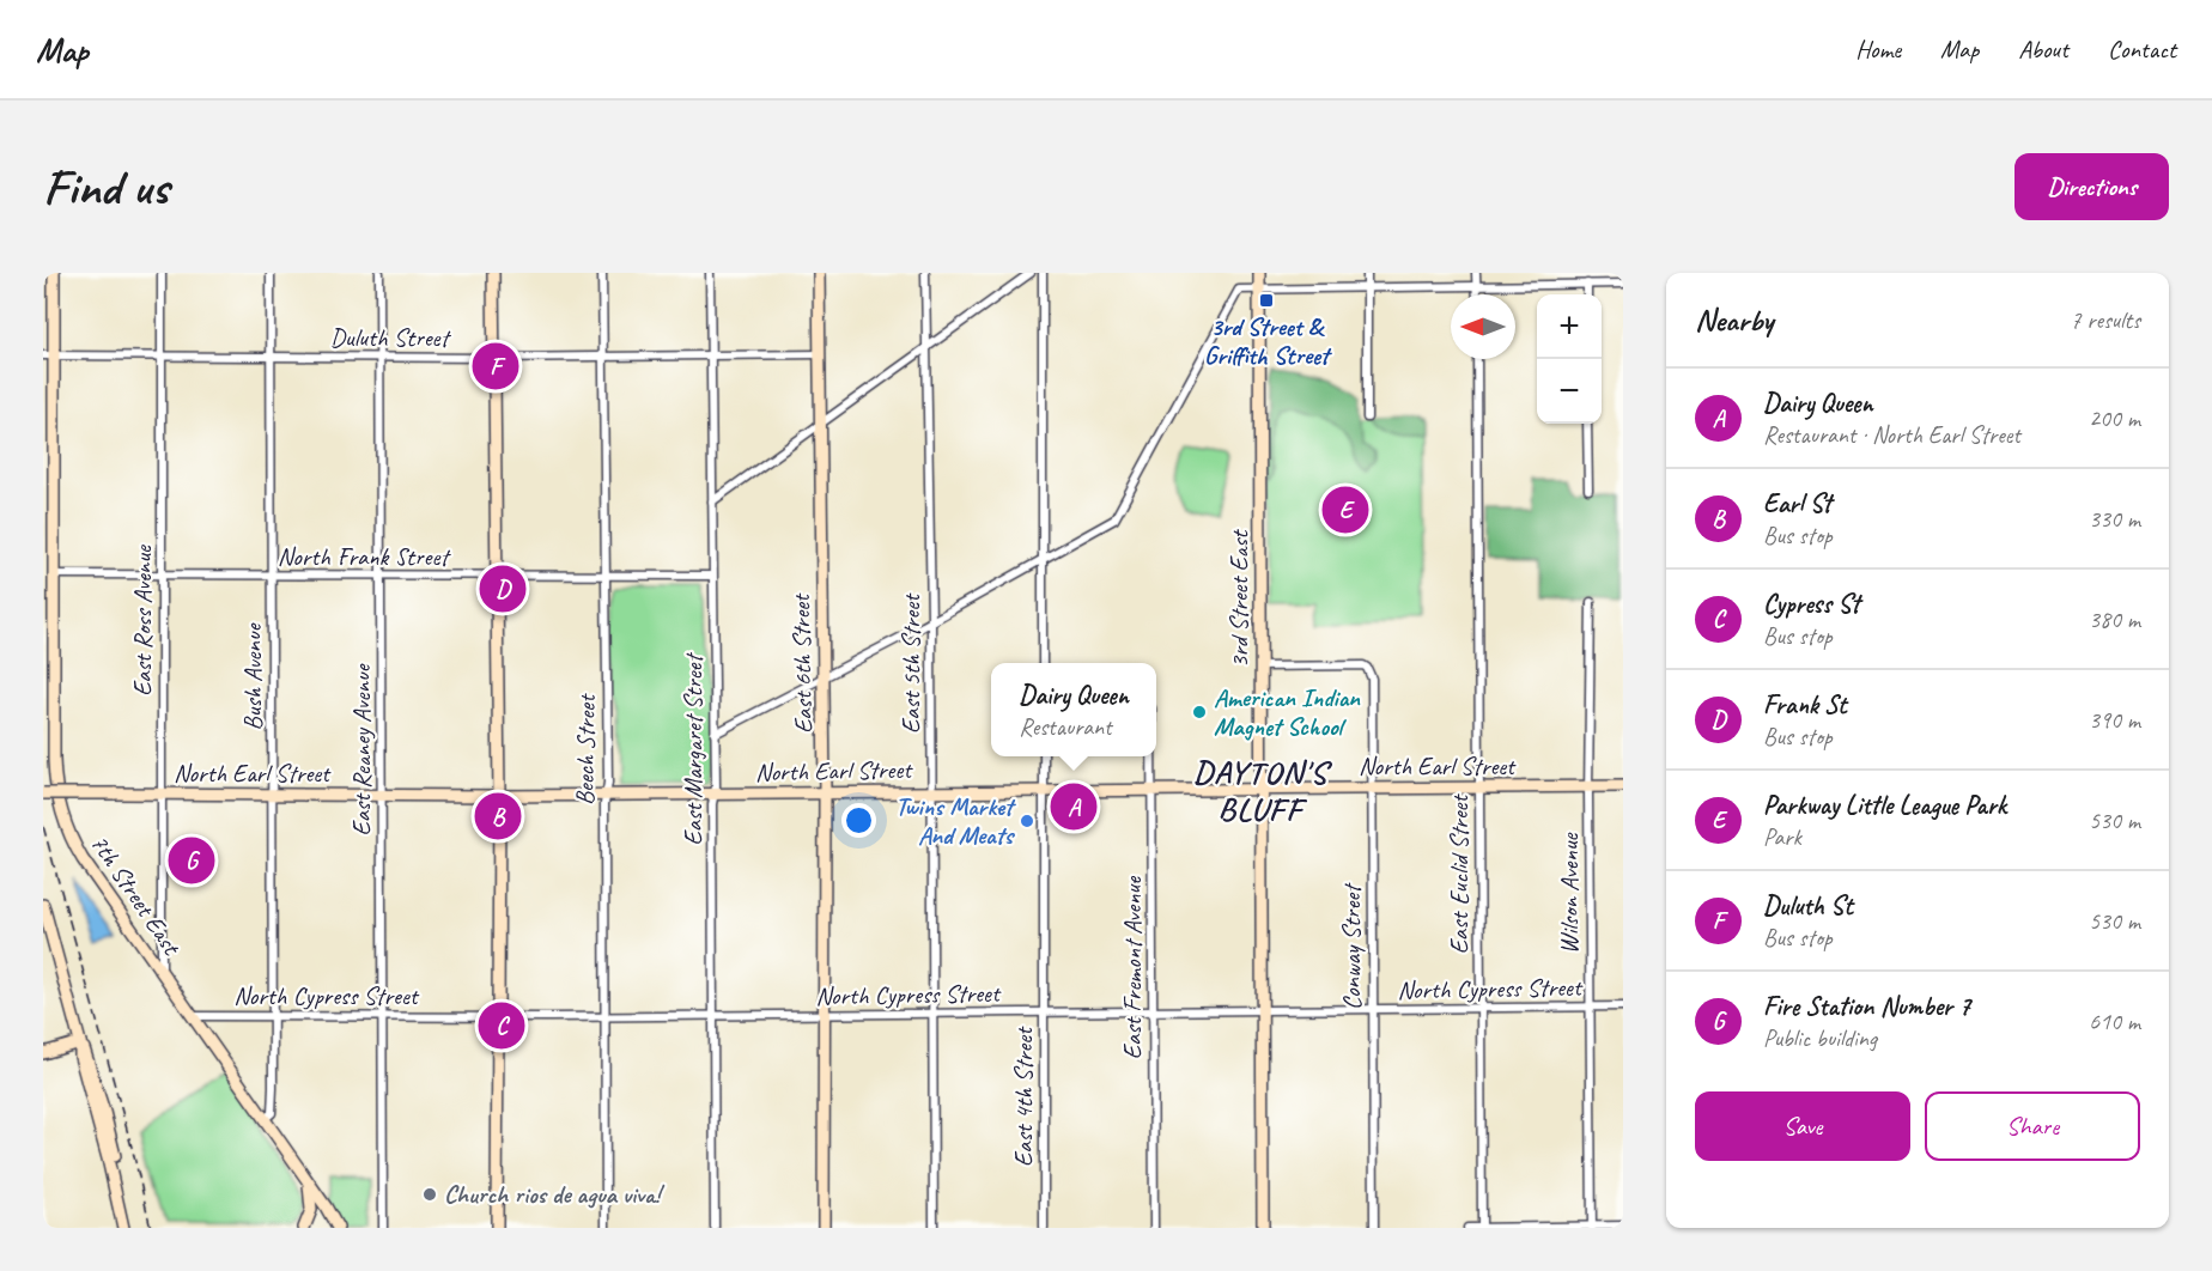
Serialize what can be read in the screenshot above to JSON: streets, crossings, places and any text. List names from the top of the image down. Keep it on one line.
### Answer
{"streets":{"street":["Duluth Street","North Frank Street","3rd Street East","East Ross Avenue","East 6th Street","East 5th Street","Bush Avenue","East Reaney Avenue","Beech Street","East Margaret Street","North Earl Street","East Euclid Street","7th Street East","Wilson Avenue","Conway Street","East Fremont Avenue","North Cypress Street","East 4th Street"]},"crossings":[["Duluth Street","East Ross Avenue"],["Duluth Street","East 6th Street"],["Duluth Street","Bush Avenue"],["Duluth Street","East Reaney Avenue"],["Duluth Street","Beech Street"],["Duluth Street","East Margaret Street"],["Duluth Street","7th Street East"],["North Frank Street","East Ross Avenue"],["North Frank Street","Bush Avenue"],["North Frank Street","East Reaney Avenue"],["North Frank Street","Beech Street"],["North Frank Street","East Margaret Street"],["North Frank Street","7th Street East"],["3rd Street East","North Earl Street"],["3rd Street East","Conway Street"],["3rd Street East","North Cypress Street"],["East Ross Avenue","North Earl Street"],["East Ross Avenue","7th Street East"],["East 6th Street","North Earl Street"],["East 6th Street","North Cypress Street"],["East 5th Street","North Earl Street"],["East 5th Street","North Cypress Street"],["Bush Avenue","North Earl Street"],["Bush Avenue","7th Street East"],["Bush Avenue","North Cypress Street"],["East Reaney Avenue","North Earl Street"],["East Reaney Avenue","North Cypress Street"],["Beech Street","North Earl Street"],["Beech Street","North Cypress Street"],["East Margaret Street","North Earl Street"],["East Margaret Street","North Cypress Street"],["North Earl Street","East Euclid Street"],["North Earl Street","Wilson Avenue"],["North Earl Street","Conway Street"],["North Earl Street","East Fremont Avenue"],["North Earl Street","East 4th Street"],["East Euclid Street","North Cypress Street"],["7th Street East","North Cypress Street"],["Wilson Avenue","North Cypress Street"],["Conway Street","North Cypress Street"],["East Fremont Avenue","North Cypress Street"],["North Cypress Street","East 4th Street"]],"districts":["DAYTON'S BLUFF"],"places":{"transit":["3rd Street & Griffith Street"],"other":["American Indian Magnet School","Twins Market And Meats","Church rios de agua viva!"]},"north":"left","page":{"header":"Map","nav":["Home","Map","About","Contact"],"buttons":["Directions",["Save","Share"]],"title":"Find us","heading":["Nearby","7 results"],"map_buttons":["+","−"],"pins":["F","E","D","A","B","G","C"],"list":[{"mark":"A","name":"Dairy Queen","note":"Restaurant · North Earl Street","value":"200 m"},{"mark":"B","name":"Earl St","note":"Bus stop","value":"330 m"},{"mark":"C","name":"Cypress St","note":"Bus stop","value":"380 m"},{"mark":"D","name":"Frank St","note":"Bus stop","value":"390 m"},{"mark":"E","name":"Parkway Little League Park","note":"Park","value":"530 m"},{"mark":"F","name":"Duluth St","note":"Bus stop","value":"530 m"},{"mark":"G","name":"Fire Station Number 7","note":"Public building","value":"610 m"}],"popup":["Dairy Queen","Restaurant"]}}
